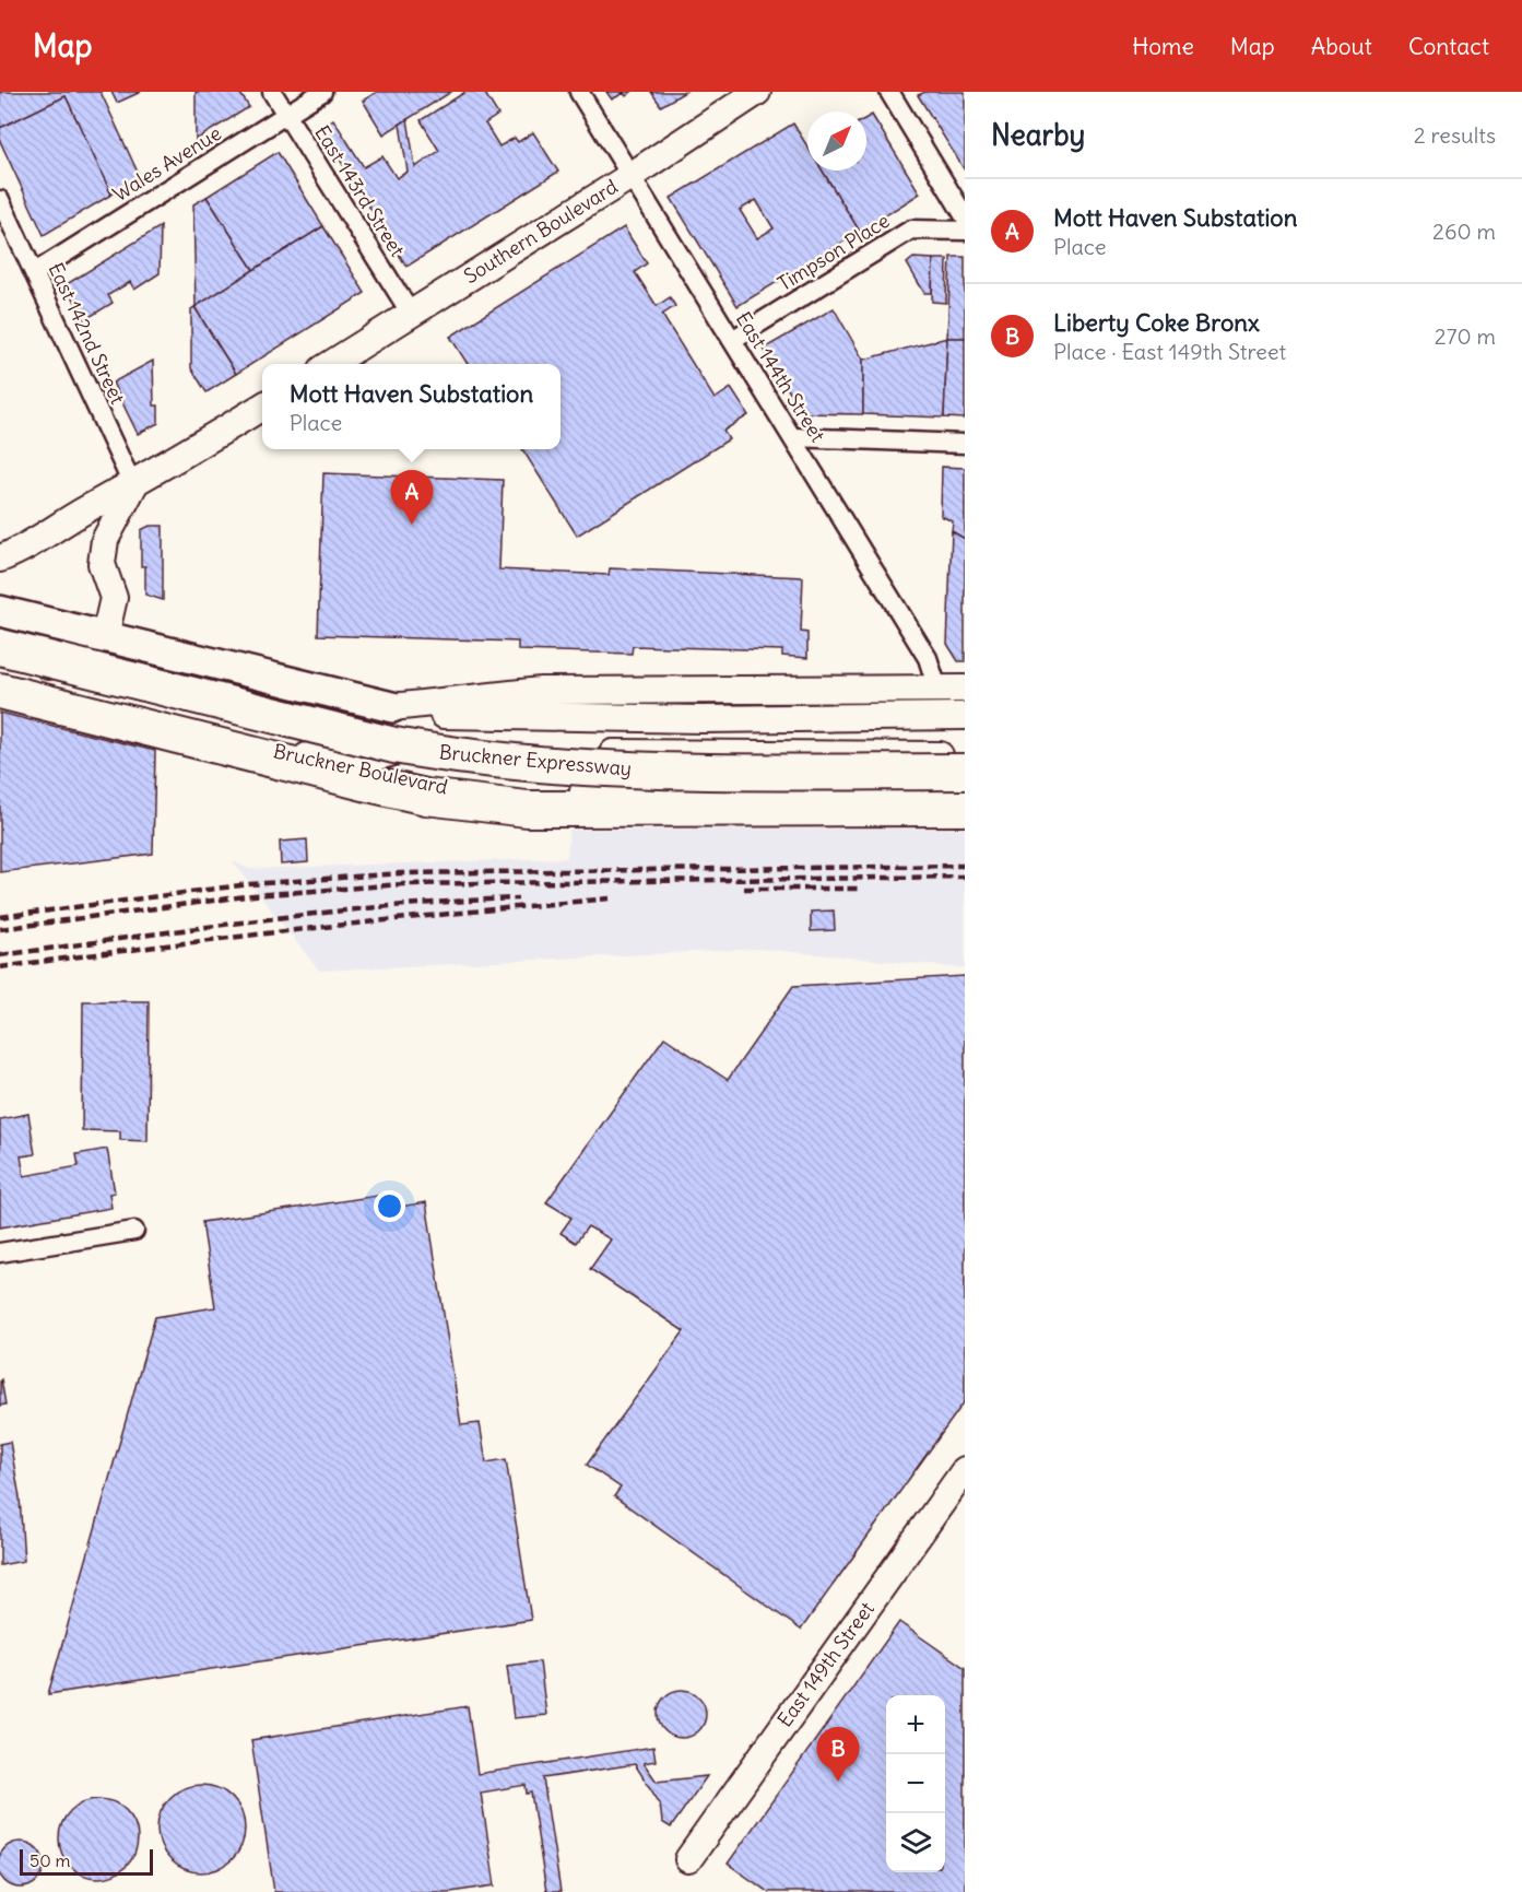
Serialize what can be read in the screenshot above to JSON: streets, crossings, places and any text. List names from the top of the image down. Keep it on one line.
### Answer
{"streets":{"highway":["Bruckner Expressway"],"main road":["Southern Boulevard","Bruckner Boulevard","East 149th Street"],"street":["Wales Avenue","East 143rd Street","Timpson Place","East 142nd Street","East 144th Street"]},"crossings":[["Wales Avenue","East 143rd Street"],["Wales Avenue","East 142nd Street"],["East 143rd Street","Southern Boulevard"],["Southern Boulevard","East 144th Street"],["Timpson Place","East 144th Street"]],"scale_bar":"50 m","north":"top right","page":{"header":"Map","nav":["Home","Map","About","Contact"],"heading":["Nearby","2 results"],"list":[{"mark":"A","name":"Mott Haven Substation","note":"Place","value":"260 m"},{"mark":"B","name":"Liberty Coke Bronx","note":"Place · East 149th Street","value":"270 m"}],"popup":["Mott Haven Substation","Place"],"pins":["A","B"],"map_buttons":["+","−"],"scale":"50 m"}}
